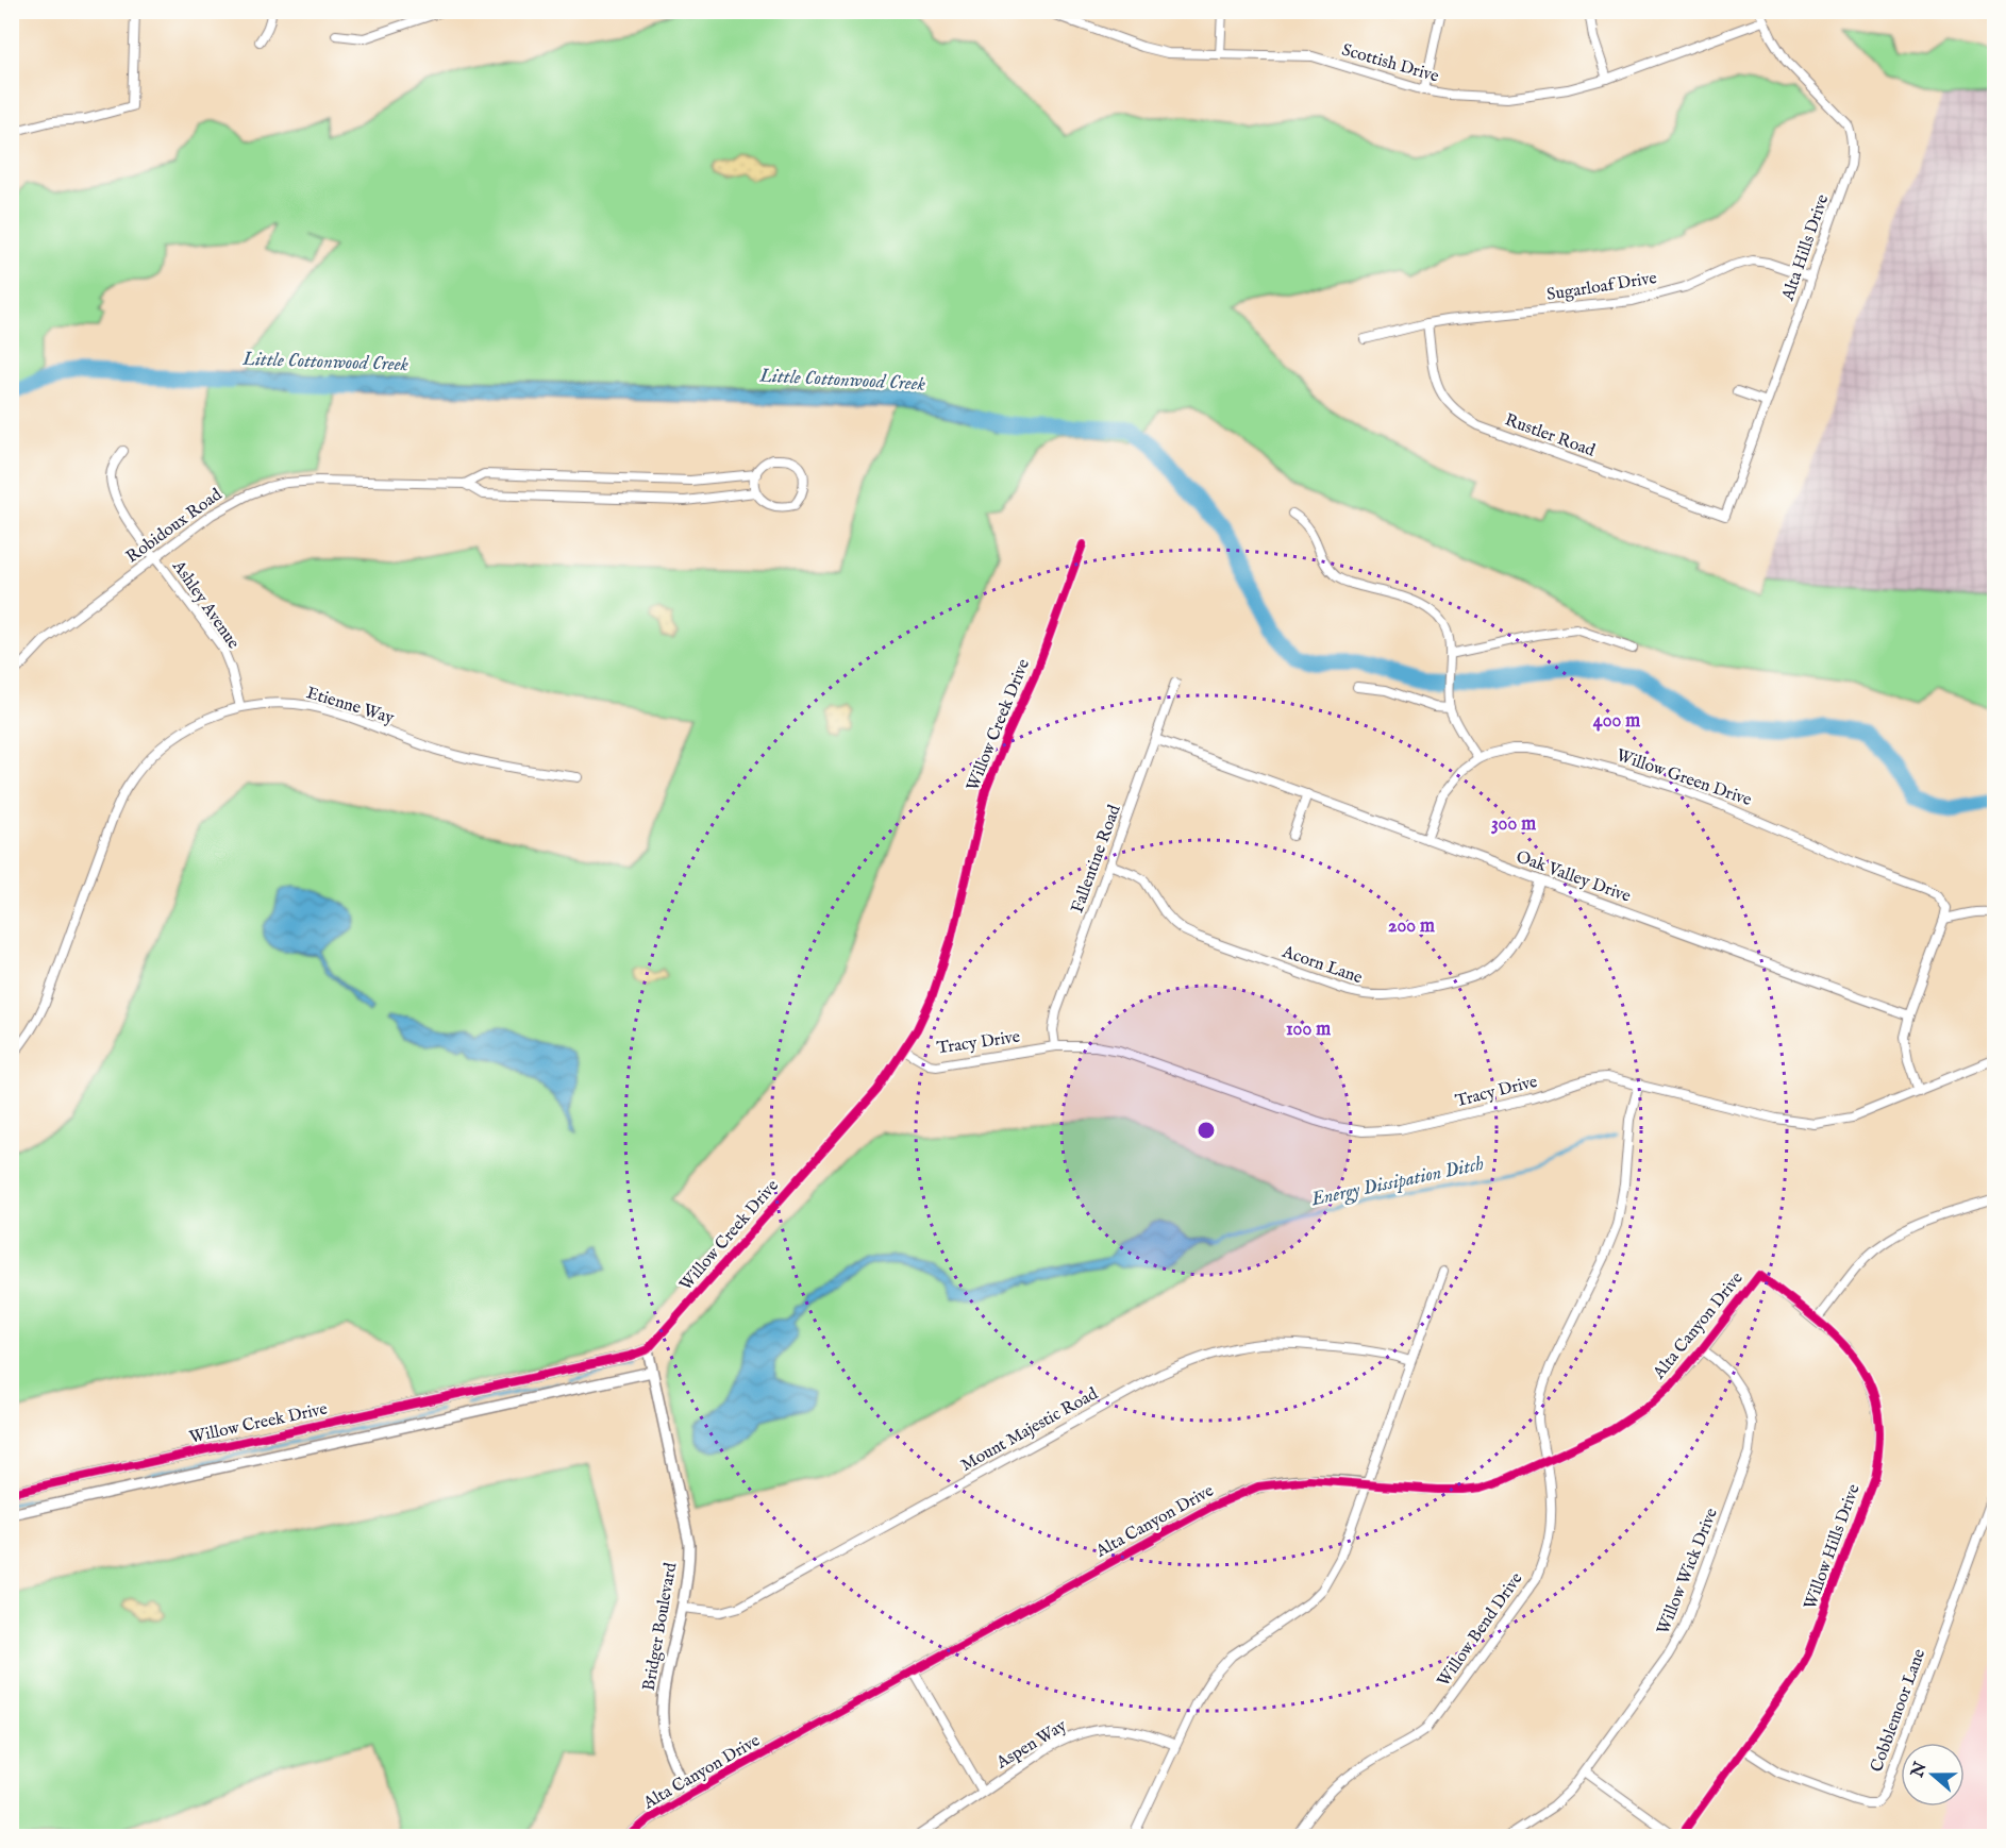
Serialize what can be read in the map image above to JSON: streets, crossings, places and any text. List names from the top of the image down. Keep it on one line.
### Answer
{"streets":{"street":["Scottish Drive","Alta Hills Drive","Sugarloaf Drive","Rustler Road","Robidoux Road","Ashley Avenue","Etienne Way","Willow Creek Drive","Willow Green Drive","Fallentine Road","Oak Valley Drive","Acorn Lane","Tracy Drive","Alta Canyon Drive","Mount Majestic Road","Willow Hills Drive","Willow Wick Drive","Bridger Boulevard","Willow Bend Drive","Cobblemoor Lane","Aspen Way"]},"crossings":[["Scottish Drive","Alta Hills Drive"],["Alta Hills Drive","Sugarloaf Drive"],["Alta Hills Drive","Rustler Road"],["Sugarloaf Drive","Rustler Road"],["Robidoux Road","Ashley Avenue"],["Ashley Avenue","Etienne Way"],["Willow Creek Drive","Tracy Drive"],["Willow Creek Drive","Bridger Boulevard"],["Willow Green Drive","Oak Valley Drive"],["Fallentine Road","Oak Valley Drive"],["Fallentine Road","Acorn Lane"],["Fallentine Road","Tracy Drive"],["Oak Valley Drive","Acorn Lane"],["Tracy Drive","Willow Bend Drive"],["Alta Canyon Drive","Willow Hills Drive"],["Alta Canyon Drive","Willow Wick Drive"],["Alta Canyon Drive","Bridger Boulevard"],["Alta Canyon Drive","Willow Bend Drive"],["Mount Majestic Road","Bridger Boulevard"],["Willow Hills Drive","Cobblemoor Lane"]],"water":["Little Cottonwood Creek","Energy Dissipation Ditch"],"north":"left","rings":["400 m","300 m","200 m","100 m"]}
